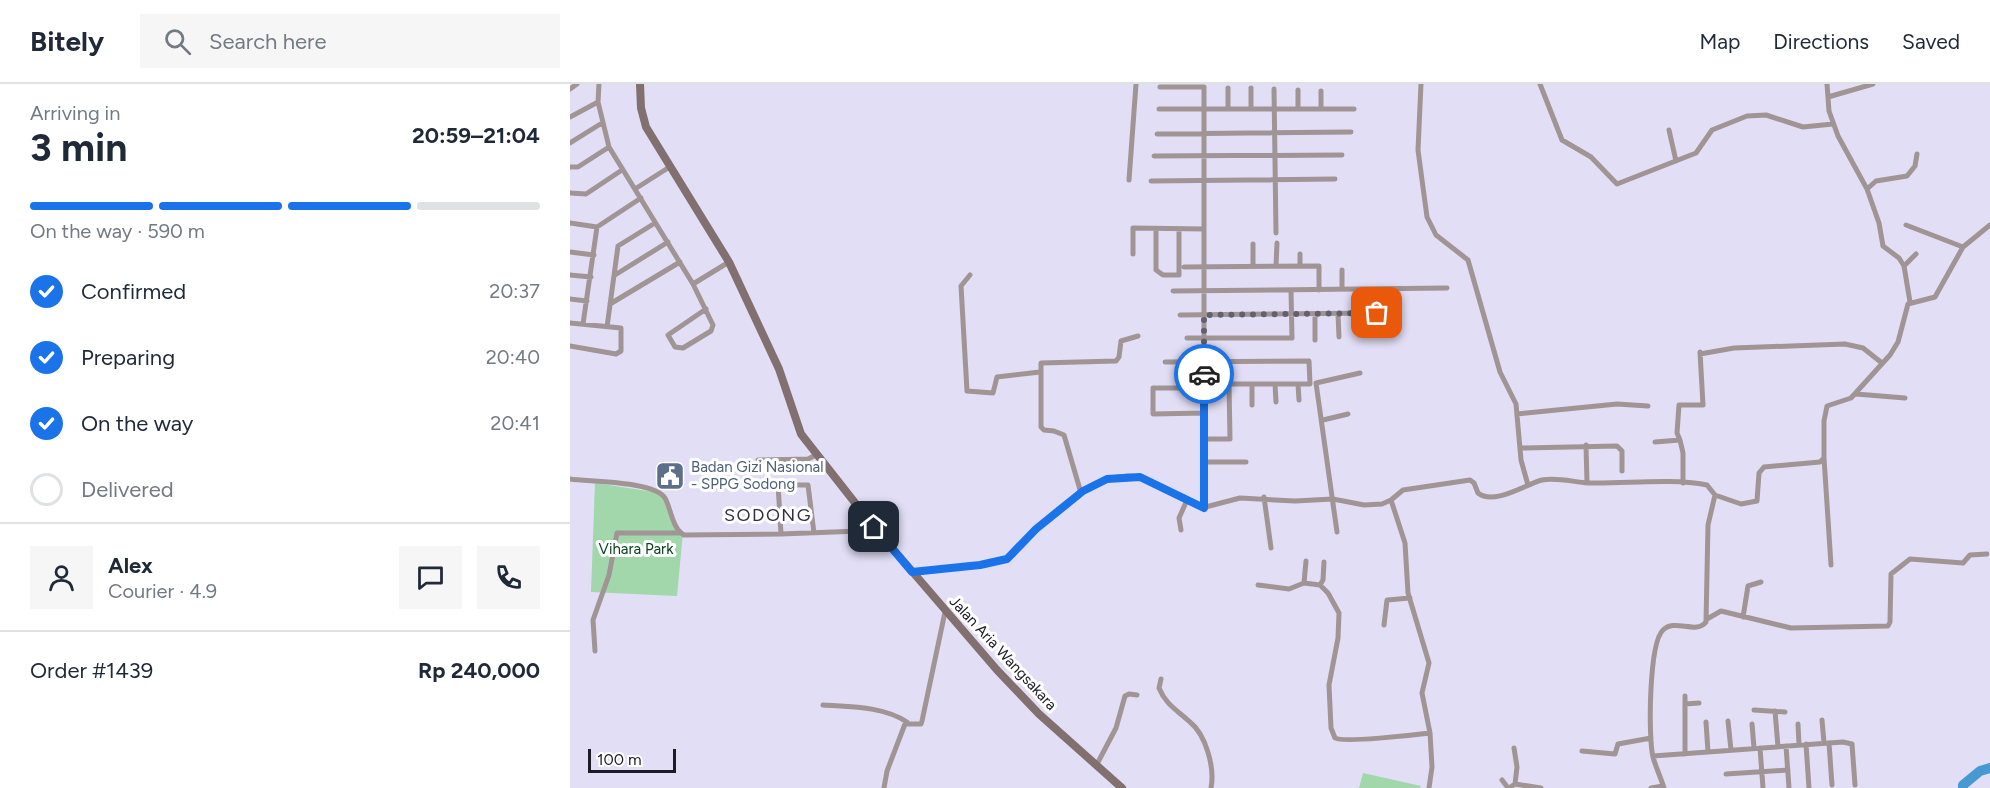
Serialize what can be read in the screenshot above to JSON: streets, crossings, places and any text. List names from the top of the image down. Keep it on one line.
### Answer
{"streets":{"street":["Jalan Aria Wangsakara"]},"districts":["SODONG"],"parks":["Vihara Park"],"places":{"public building":["Badan Gizi Nasional - SPPG Sodong"]},"scale_bar":"100 m","page":{"header":"Bitely","search":"Search here","nav":["Map","Directions","Saved"],"heading":["3 min","Arriving in","20:59–21:04"],"panel":["Alex","Courier · 4.9","Order #1439","Rp 240,000"],"bar":"On the way · 590 m","list":[["Confirmed","20:37"],["Preparing","20:40"],["On the way","20:41"],"Delivered"],"scale":"100 m"}}
